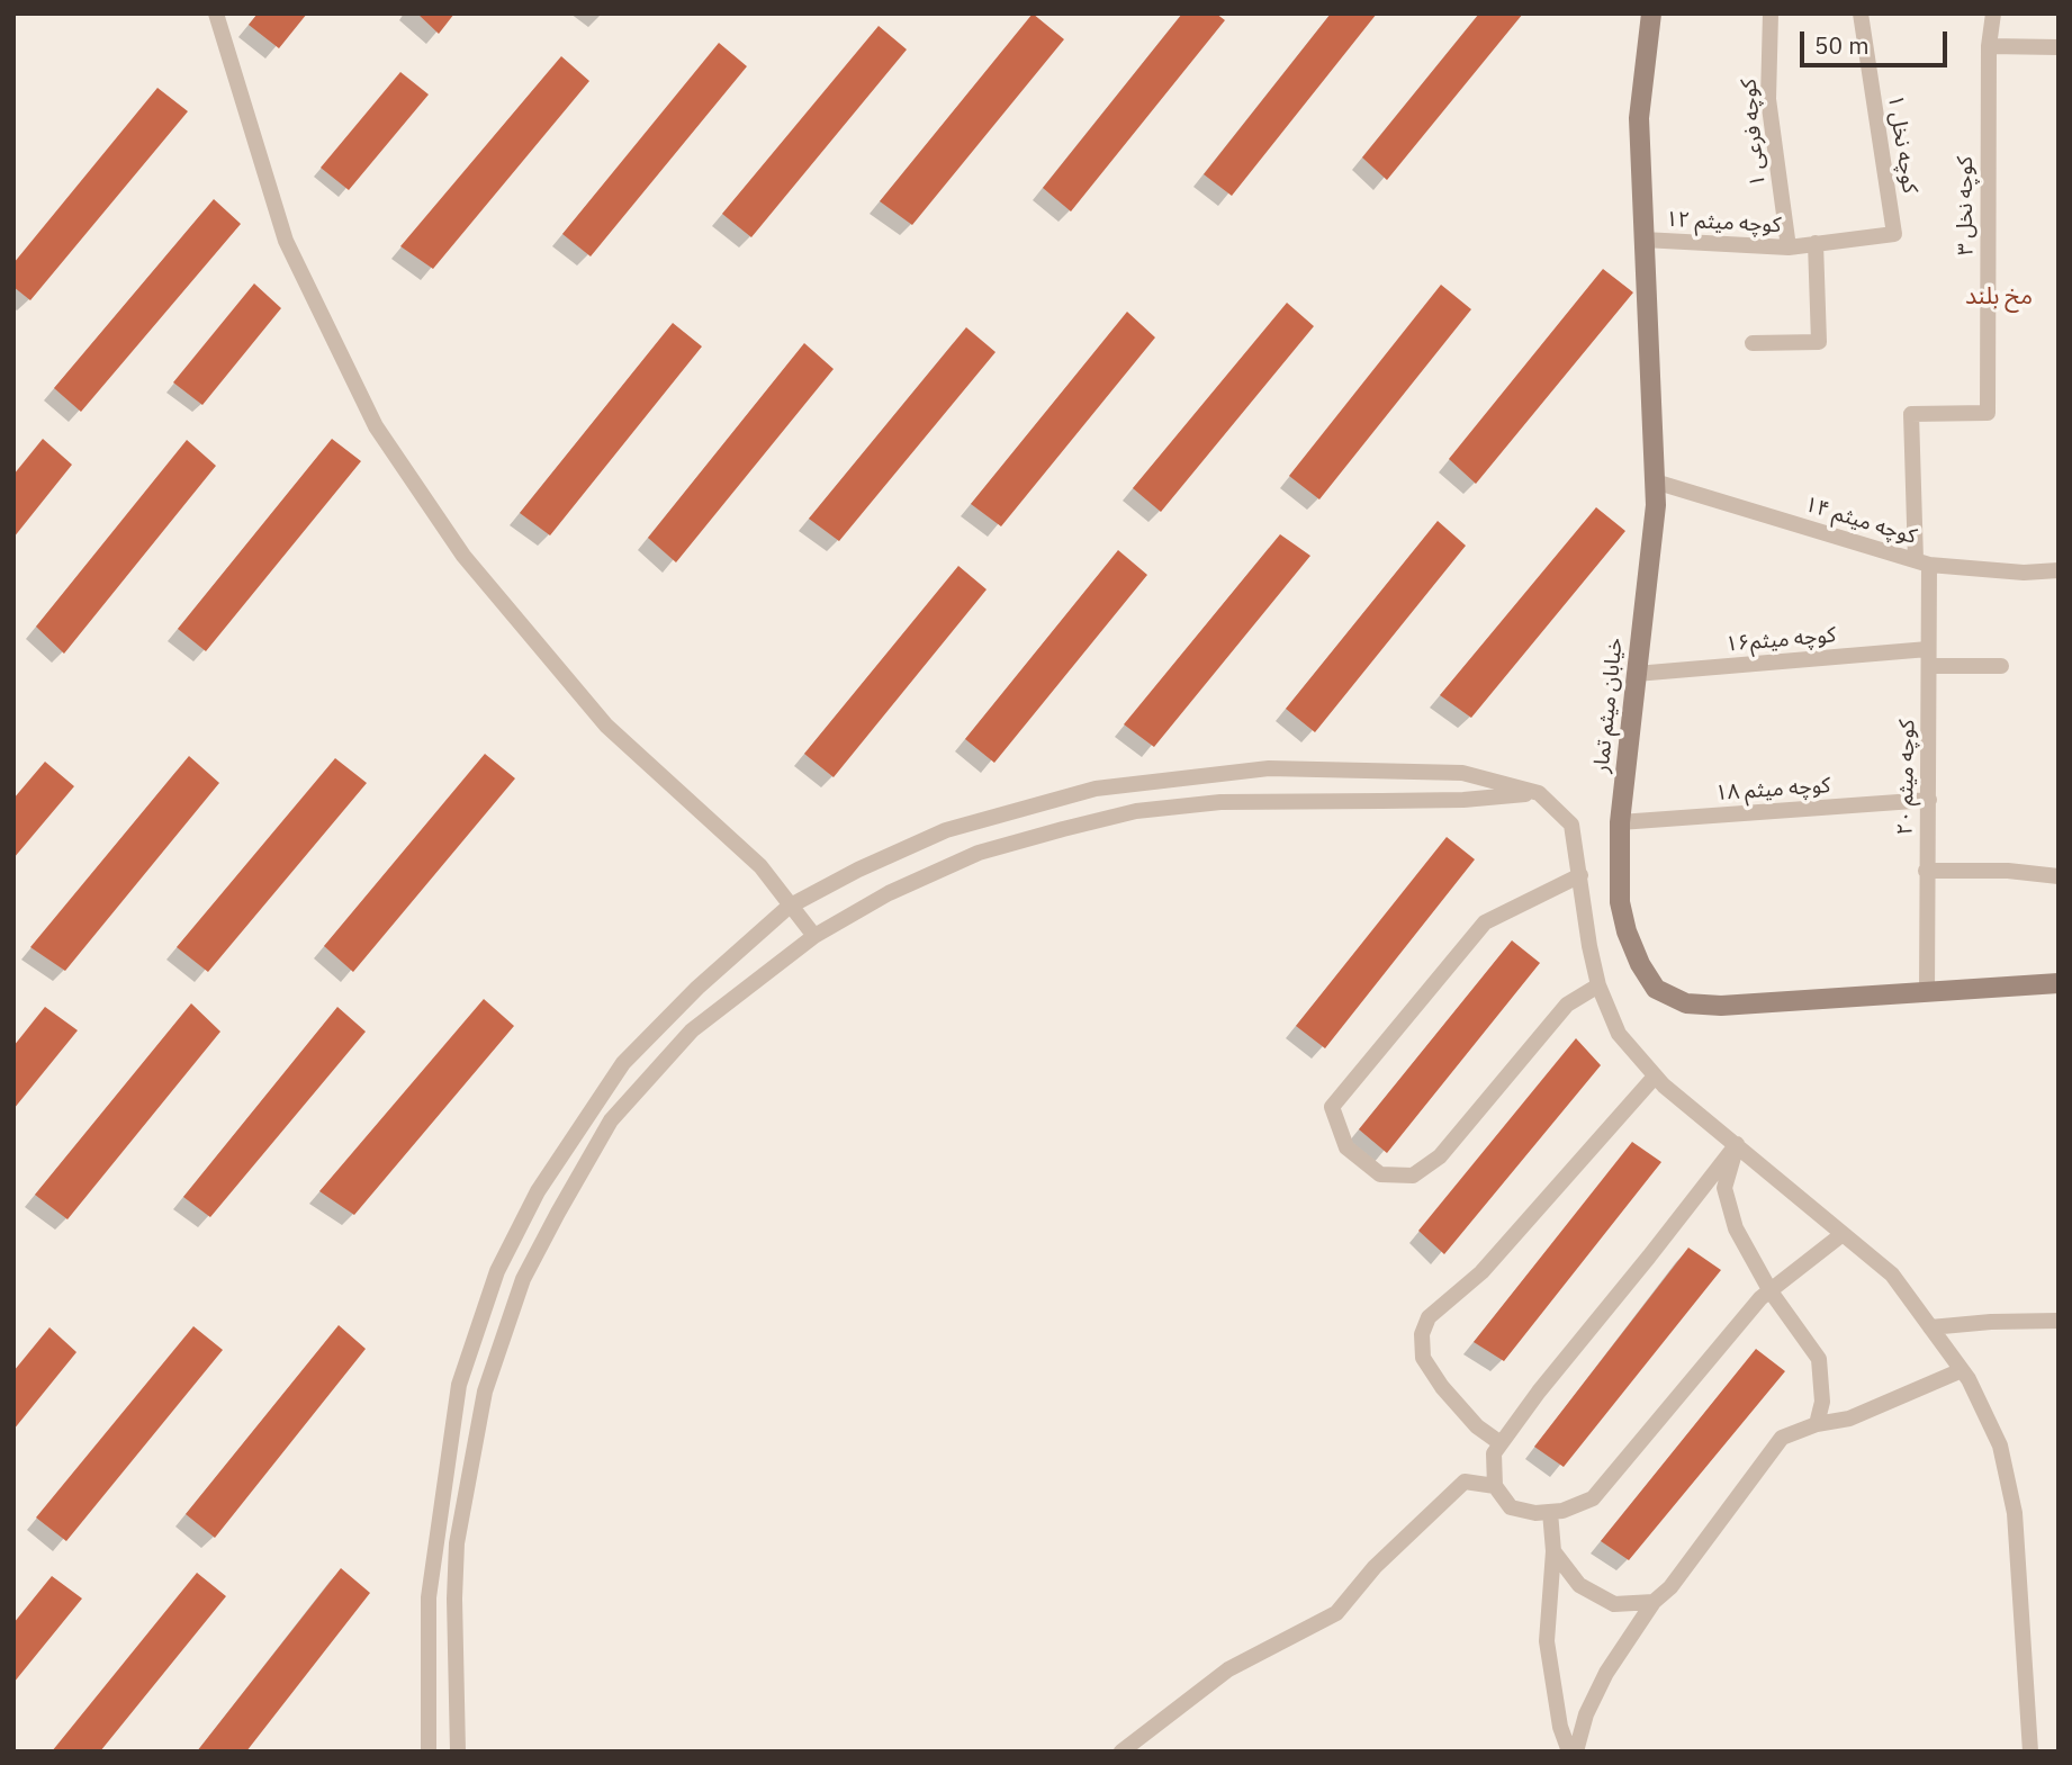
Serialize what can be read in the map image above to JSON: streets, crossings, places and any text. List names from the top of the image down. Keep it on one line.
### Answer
{"streets":{"street":["کوچه فرعی ۱","کوچه نخل ۱","کوچه نخل ۳","کوچه میثم ۱۲","کوچه میثم ۱۴","کوچه میثم۱۶","خیابان میثم تمار","کوچه میثم ۲۰","کوچه میثم ۱۸"]},"crossings":[["کوچه فرعی ۱","کوچه میثم ۱۲"],["کوچه نخل ۱","کوچه میثم ۱۲"],["کوچه نخل ۳","کوچه میثم ۱۴"],["کوچه نخل ۳","کوچه میثم ۲۰"],["کوچه میثم ۱۲","خیابان میثم تمار"],["کوچه میثم ۱۴","خیابان میثم تمار"],["کوچه میثم ۱۴","کوچه میثم ۲۰"],["کوچه میثم۱۶","خیابان میثم تمار"],["کوچه میثم۱۶","کوچه میثم ۲۰"],["خیابان میثم تمار","کوچه میثم ۲۰"],["خیابان میثم تمار","کوچه میثم ۱۸"],["کوچه میثم ۲۰","کوچه میثم ۱۸"]],"districts":["مخ بلند"],"scale_bar":"50 m"}
